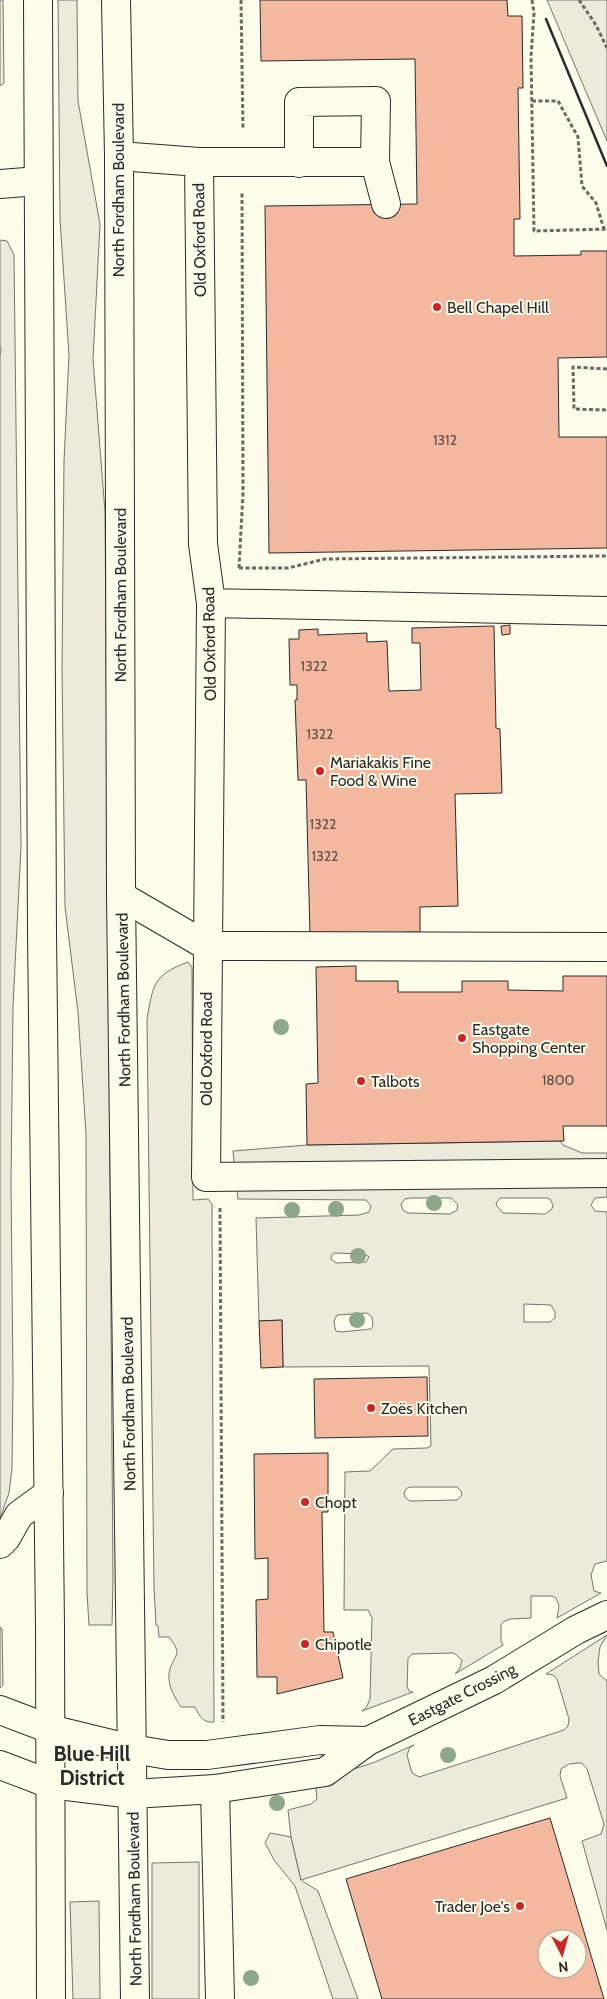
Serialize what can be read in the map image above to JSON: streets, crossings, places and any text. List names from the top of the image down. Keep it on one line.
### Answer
{"streets":{"main road":["North Fordham Boulevard","Old Oxford Road","Eastgate Crossing"]},"crossings":[["North Fordham Boulevard","Old Oxford Road"],["North Fordham Boulevard","Eastgate Crossing"]],"districts":["Blue Hill District"],"places":["Bell Chapel Hill","Mariakakis Fine Food & Wine","Eastgate Shopping Center","Talbots","Zoës Kitchen","Chopt","Chipotle","Trader Joe's"],"house_numbers":["1312","1322","1322","1322","1322","1800"],"north":"bottom"}
